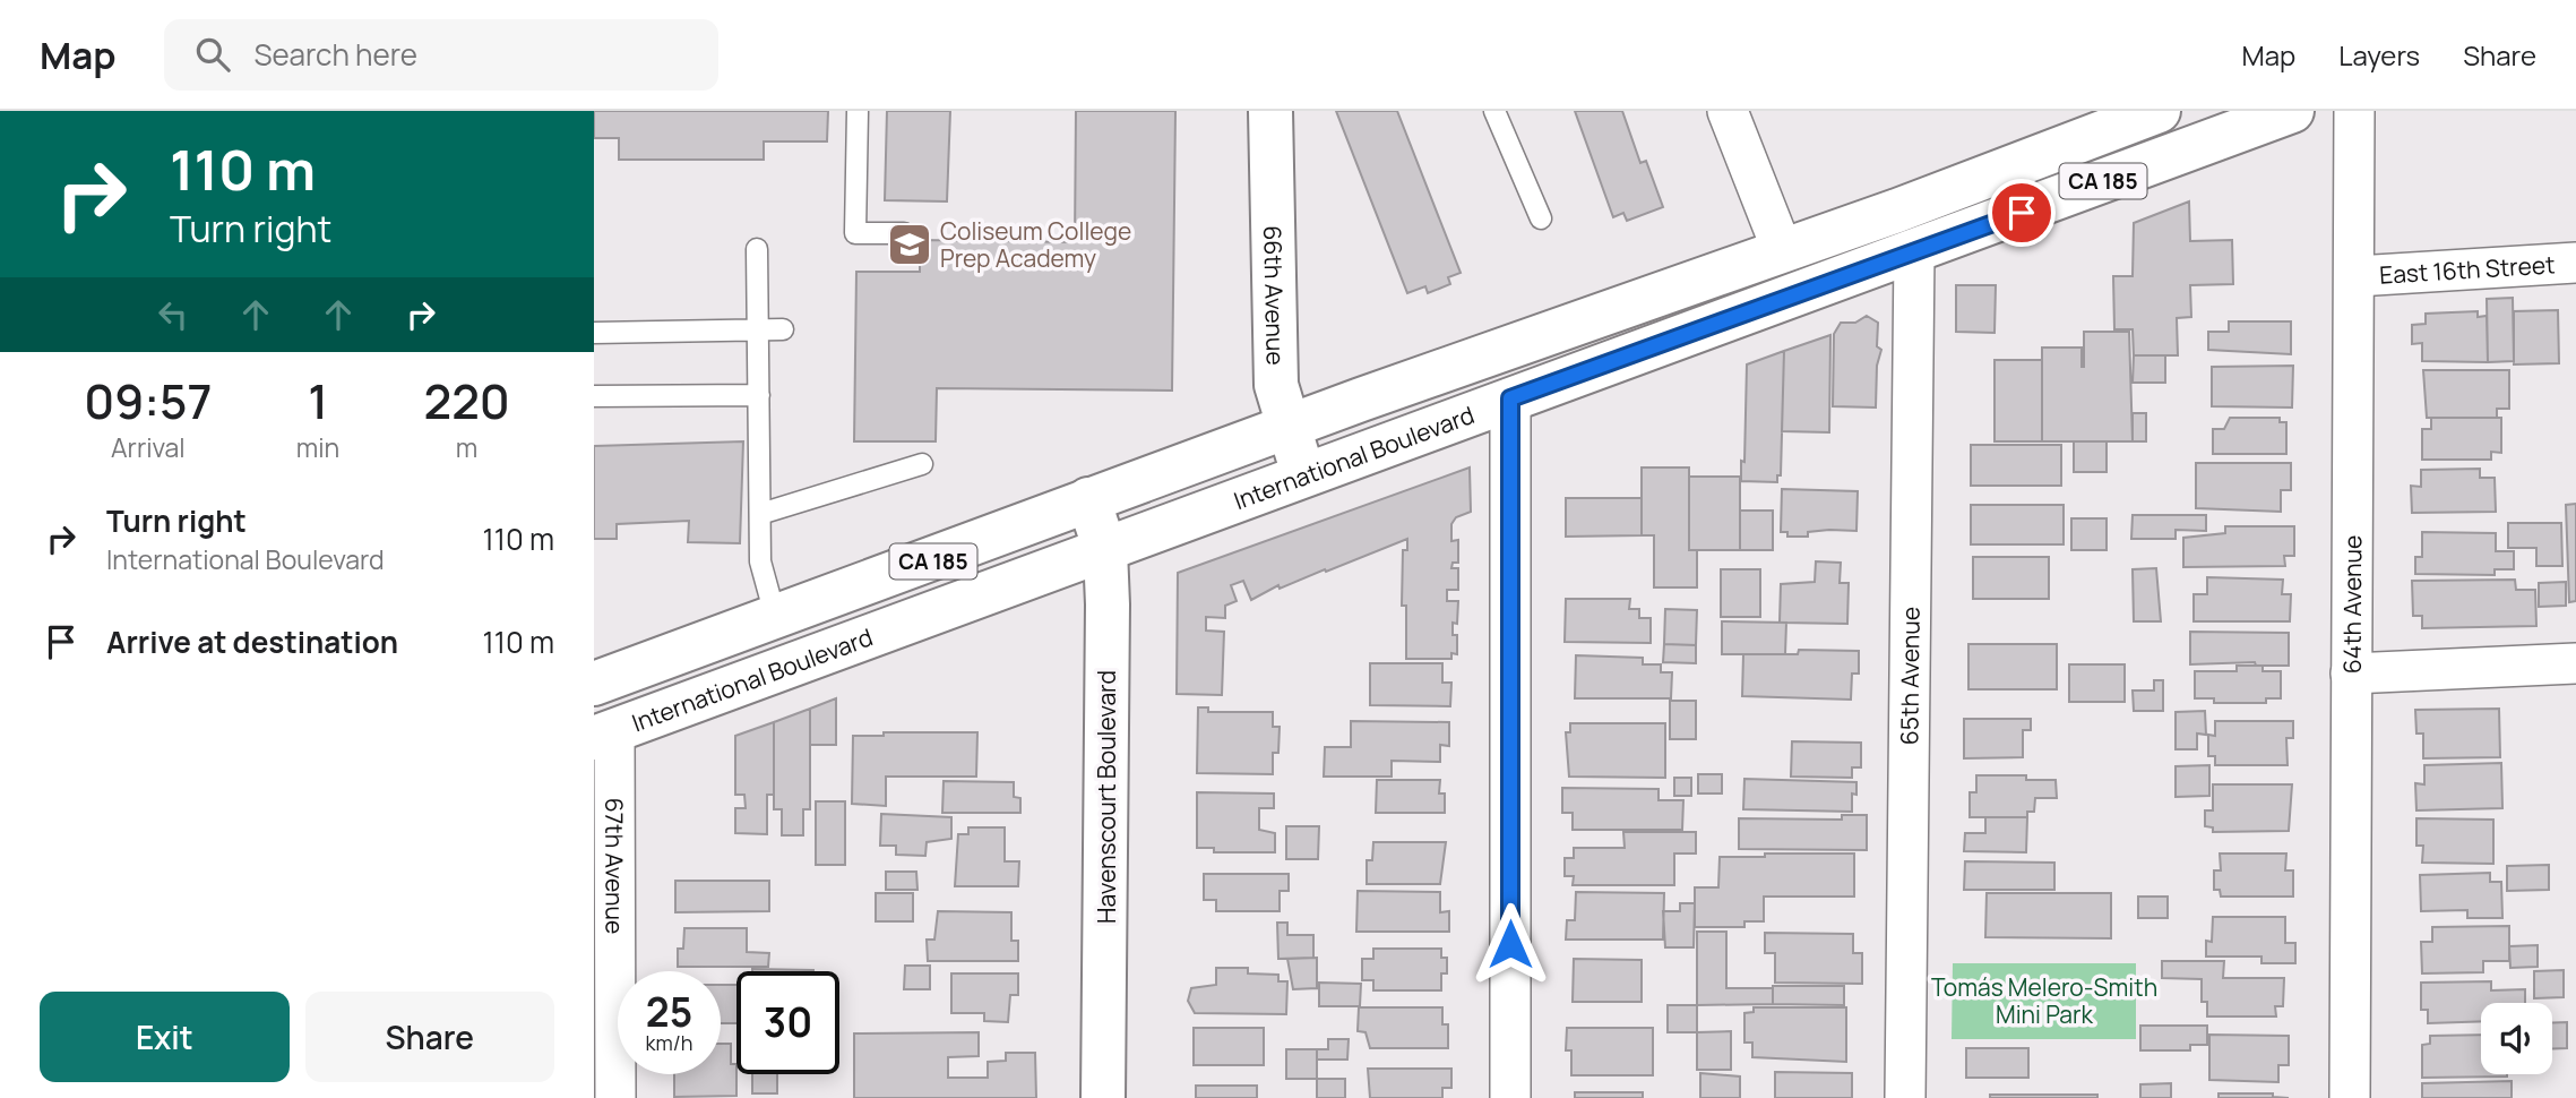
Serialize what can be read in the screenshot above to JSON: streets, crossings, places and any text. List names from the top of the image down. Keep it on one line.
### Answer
{"streets":{"main road":["CA 185","66th Avenue","International Boulevard","Havenscourt Boulevard"],"street":["East 16th Street","64th Avenue","65th Avenue","67th Avenue"]},"crossings":[["East 16th Street","64th Avenue"],["66th Avenue","International Boulevard"],["International Boulevard","65th Avenue"],["International Boulevard","Havenscourt Boulevard"],["International Boulevard","67th Avenue"]],"parks":["Tomás Melero-Smith Mini Park"],"places":{"school or university":["Coliseum College Prep Academy"]},"page":{"header":"Map","search":"Search here","nav":["Map","Layers","Share"],"turn":["110 m","Turn right"],"eta":["09:57","Arrival","1","min","220","m"],"list":[{"name":"Turn right","note":"International Boulevard","value":"110 m"},{"name":"Arrive at destination","value":"110 m"}],"speed":"25 km/h","limit":"30","buttons":["Exit","Share"]}}
